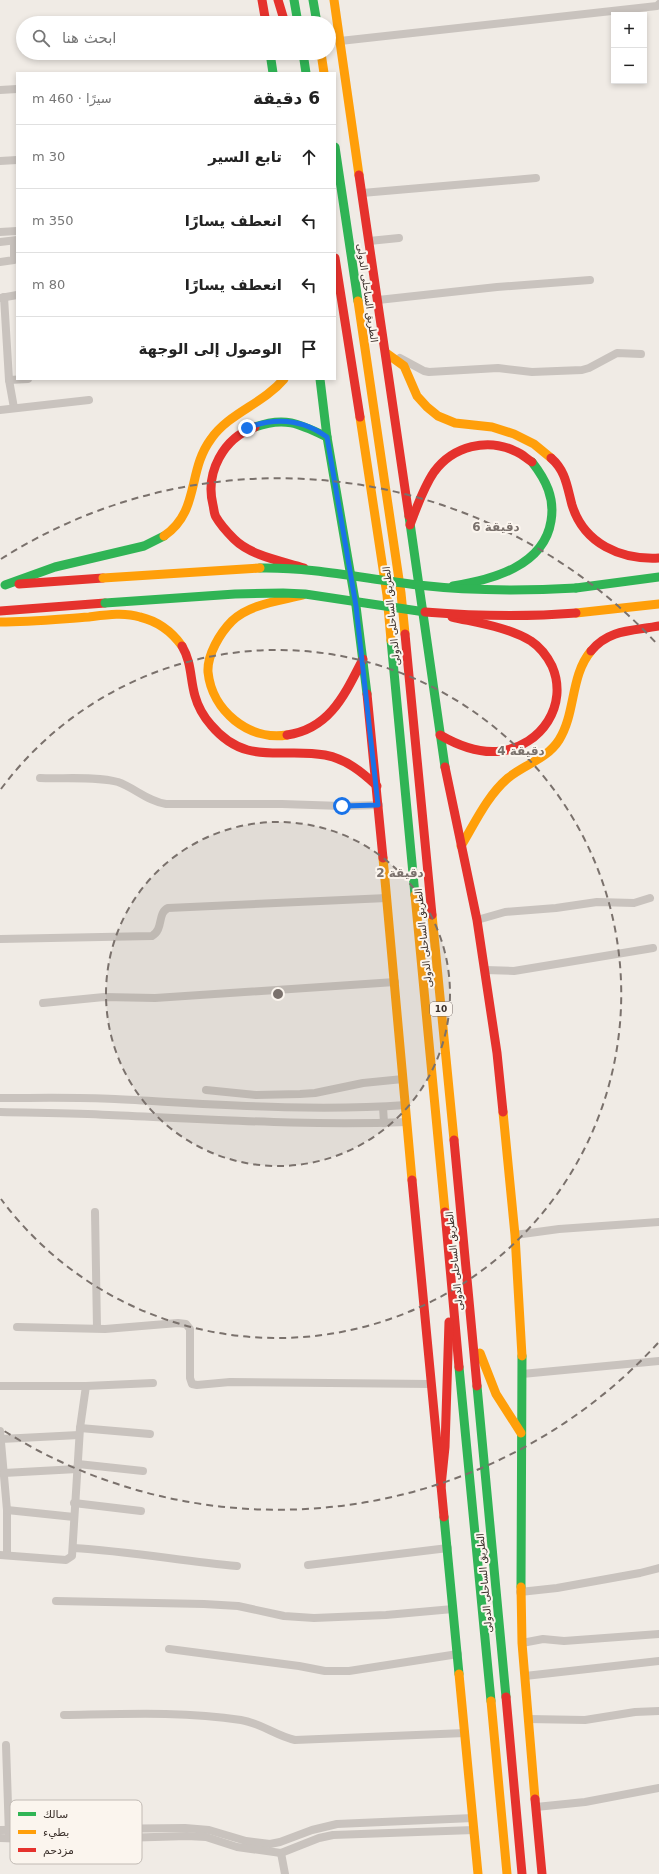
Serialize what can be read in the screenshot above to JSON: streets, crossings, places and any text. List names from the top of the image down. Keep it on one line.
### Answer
{"streets":{"main road":["الطريق الساحلى الدولى","10"]},"legend":["سالك","بطيء","مزدحم"],"page":{"map_buttons":["+","−"],"search":"ابحث هنا","heading":["6 دقيقة","سيرًا · 460 m"],"list":[["تابع السير","30 m"],["انعطف يسارًا","350 m"],["انعطف يسارًا","80 m"],"الوصول إلى الوجهة"]},"rings":["6 دقيقة","4 دقيقة","2 دقيقة"]}
